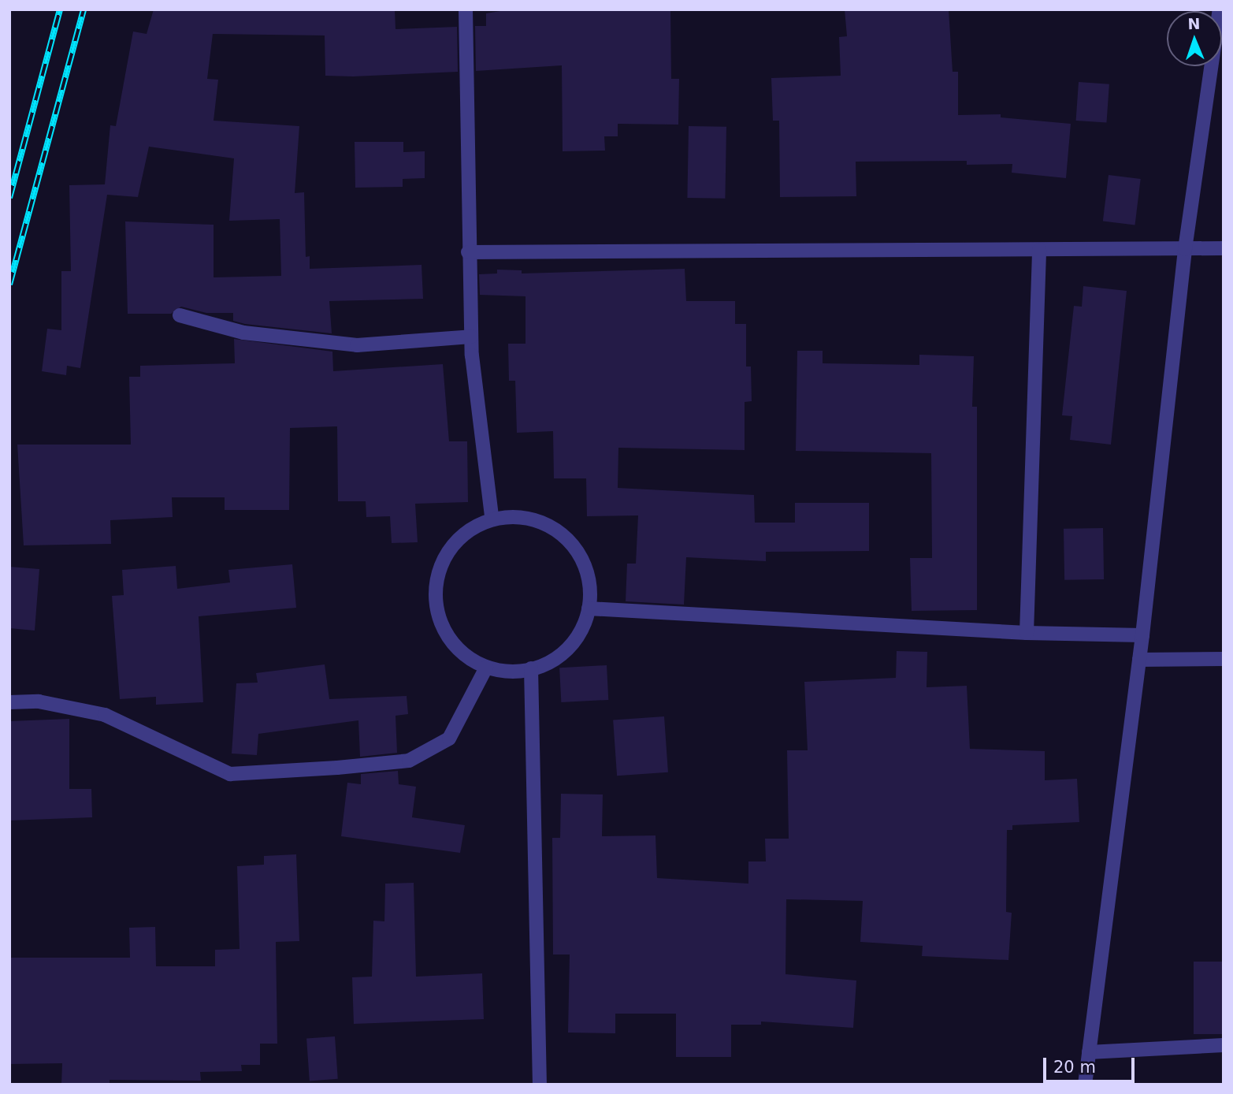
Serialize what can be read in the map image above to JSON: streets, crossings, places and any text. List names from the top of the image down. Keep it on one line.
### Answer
{"scale_bar":"20 m","north":"top"}
